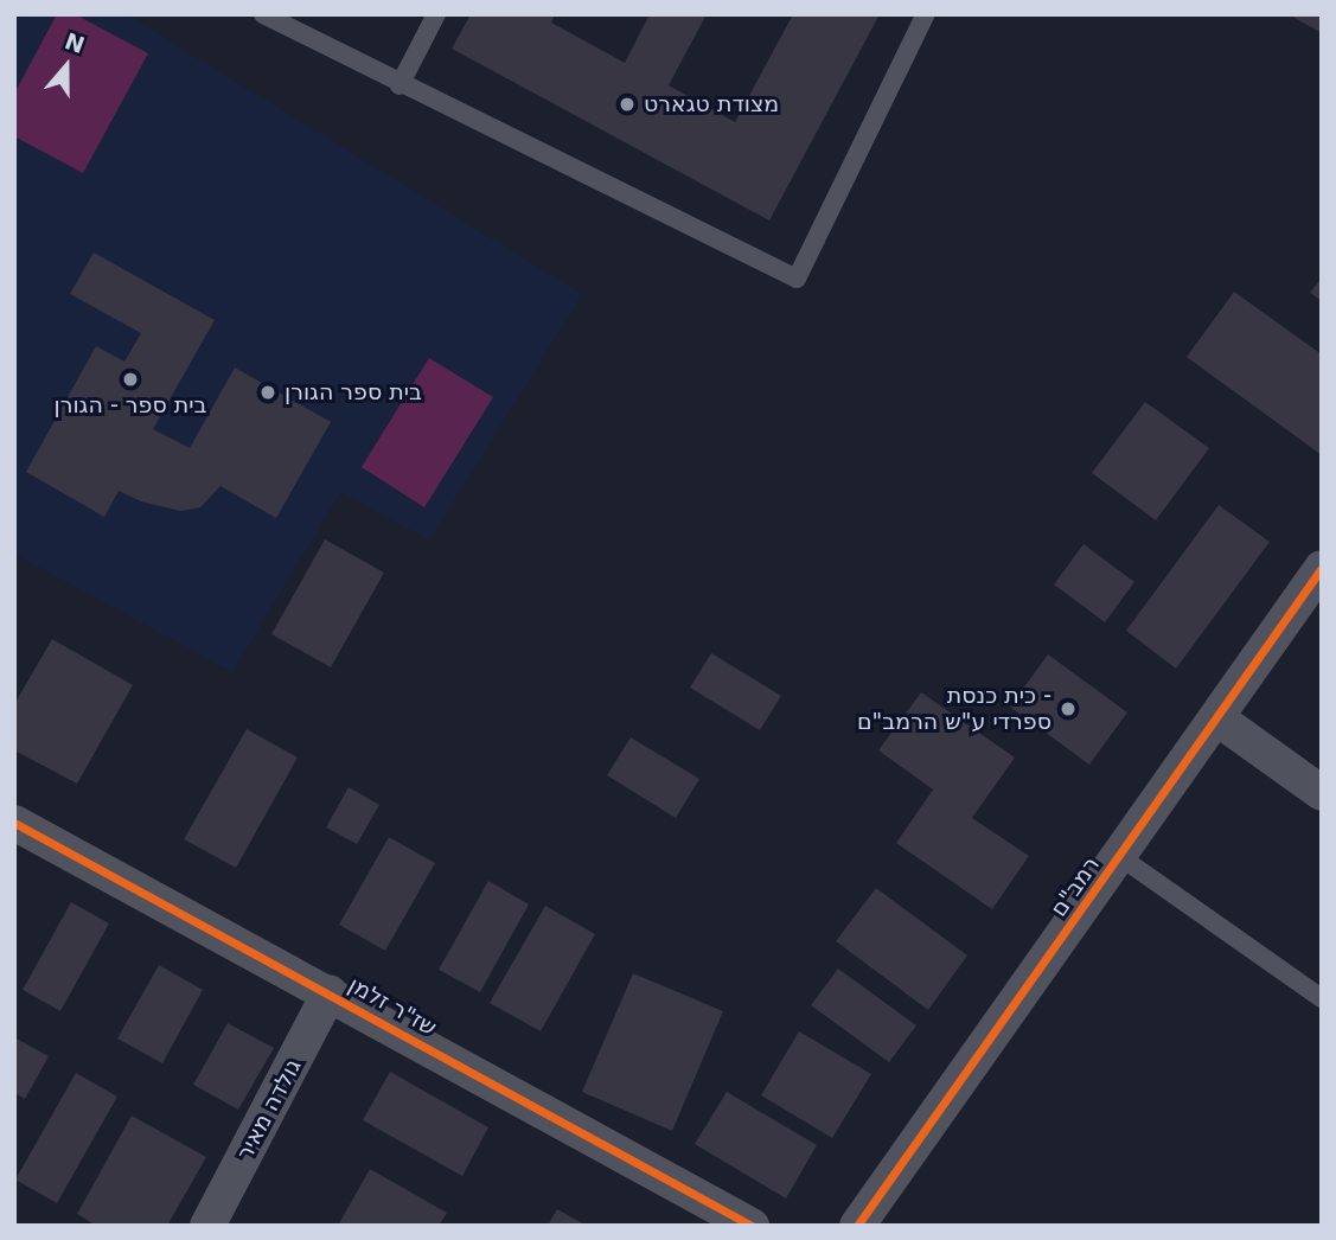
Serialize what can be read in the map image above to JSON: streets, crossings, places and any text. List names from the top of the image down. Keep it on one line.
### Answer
{"streets":{"street":["רמב\"ם","שז\"ר זלמן","גולדה מאיר"]},"crossings":[["שז\"ר זלמן","גולדה מאיר"]],"places":["מצודת טגארט","בית ספר - הגורן","בית ספר הגורן","כית כנסת - ספרדי ע\"ש הרמב\"ם"],"north":"top"}
